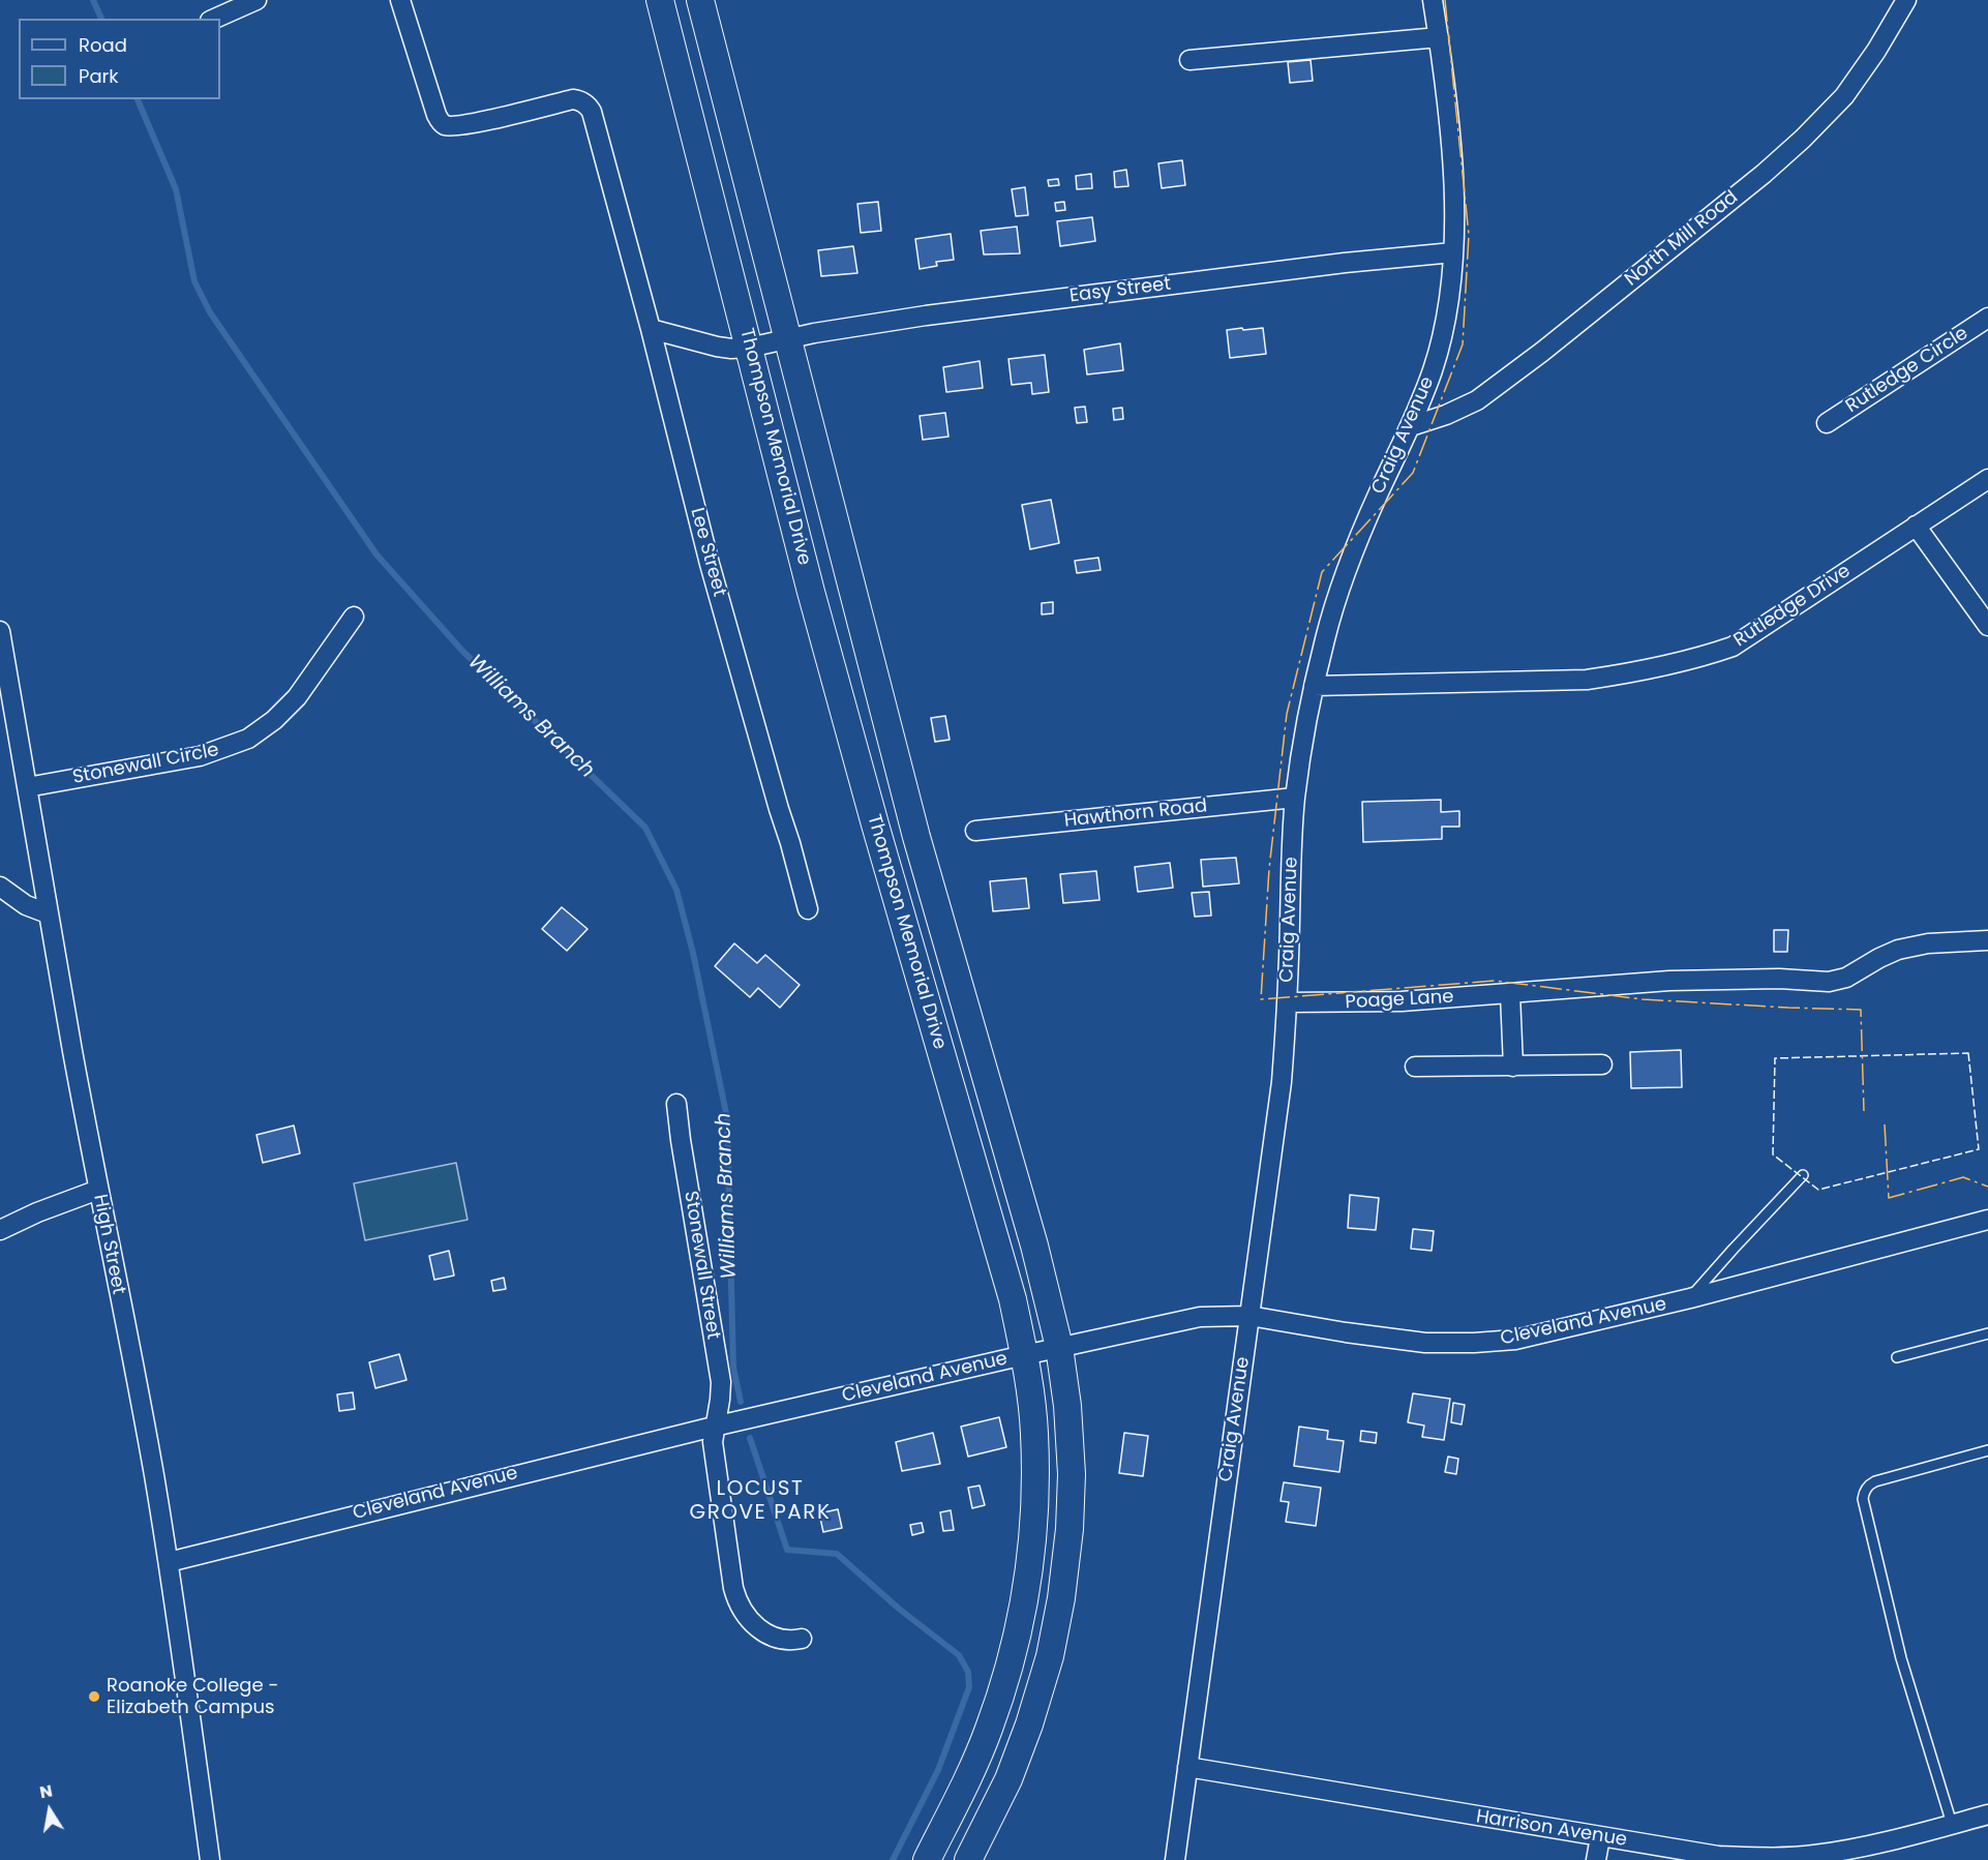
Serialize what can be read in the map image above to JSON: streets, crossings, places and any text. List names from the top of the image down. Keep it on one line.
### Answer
{"streets":{"main road":["Thompson Memorial Drive"],"street":["North Mill Road","Easy Street","Rutledge Circle","Craig Avenue","Lee Street","Rutledge Drive","Stonewall Circle","Hawthorn Road","Poage Lane","High Street","Stonewall Street","Cleveland Avenue","Harrison Avenue"]},"crossings":[["North Mill Road","Craig Avenue"],["Easy Street","Craig Avenue"],["Easy Street","Thompson Memorial Drive"],["Craig Avenue","Rutledge Drive"],["Craig Avenue","Hawthorn Road"],["Craig Avenue","Poage Lane"],["Craig Avenue","Cleveland Avenue"],["Craig Avenue","Harrison Avenue"],["Thompson Memorial Drive","Cleveland Avenue"],["Stonewall Circle","High Street"],["High Street","Cleveland Avenue"],["Stonewall Street","Cleveland Avenue"]],"districts":["LOCUST GROVE PARK"],"water":["Williams Branch"],"places":["Roanoke College - Elizabeth Campus"],"legend":["Road","Park"],"north":"top"}
